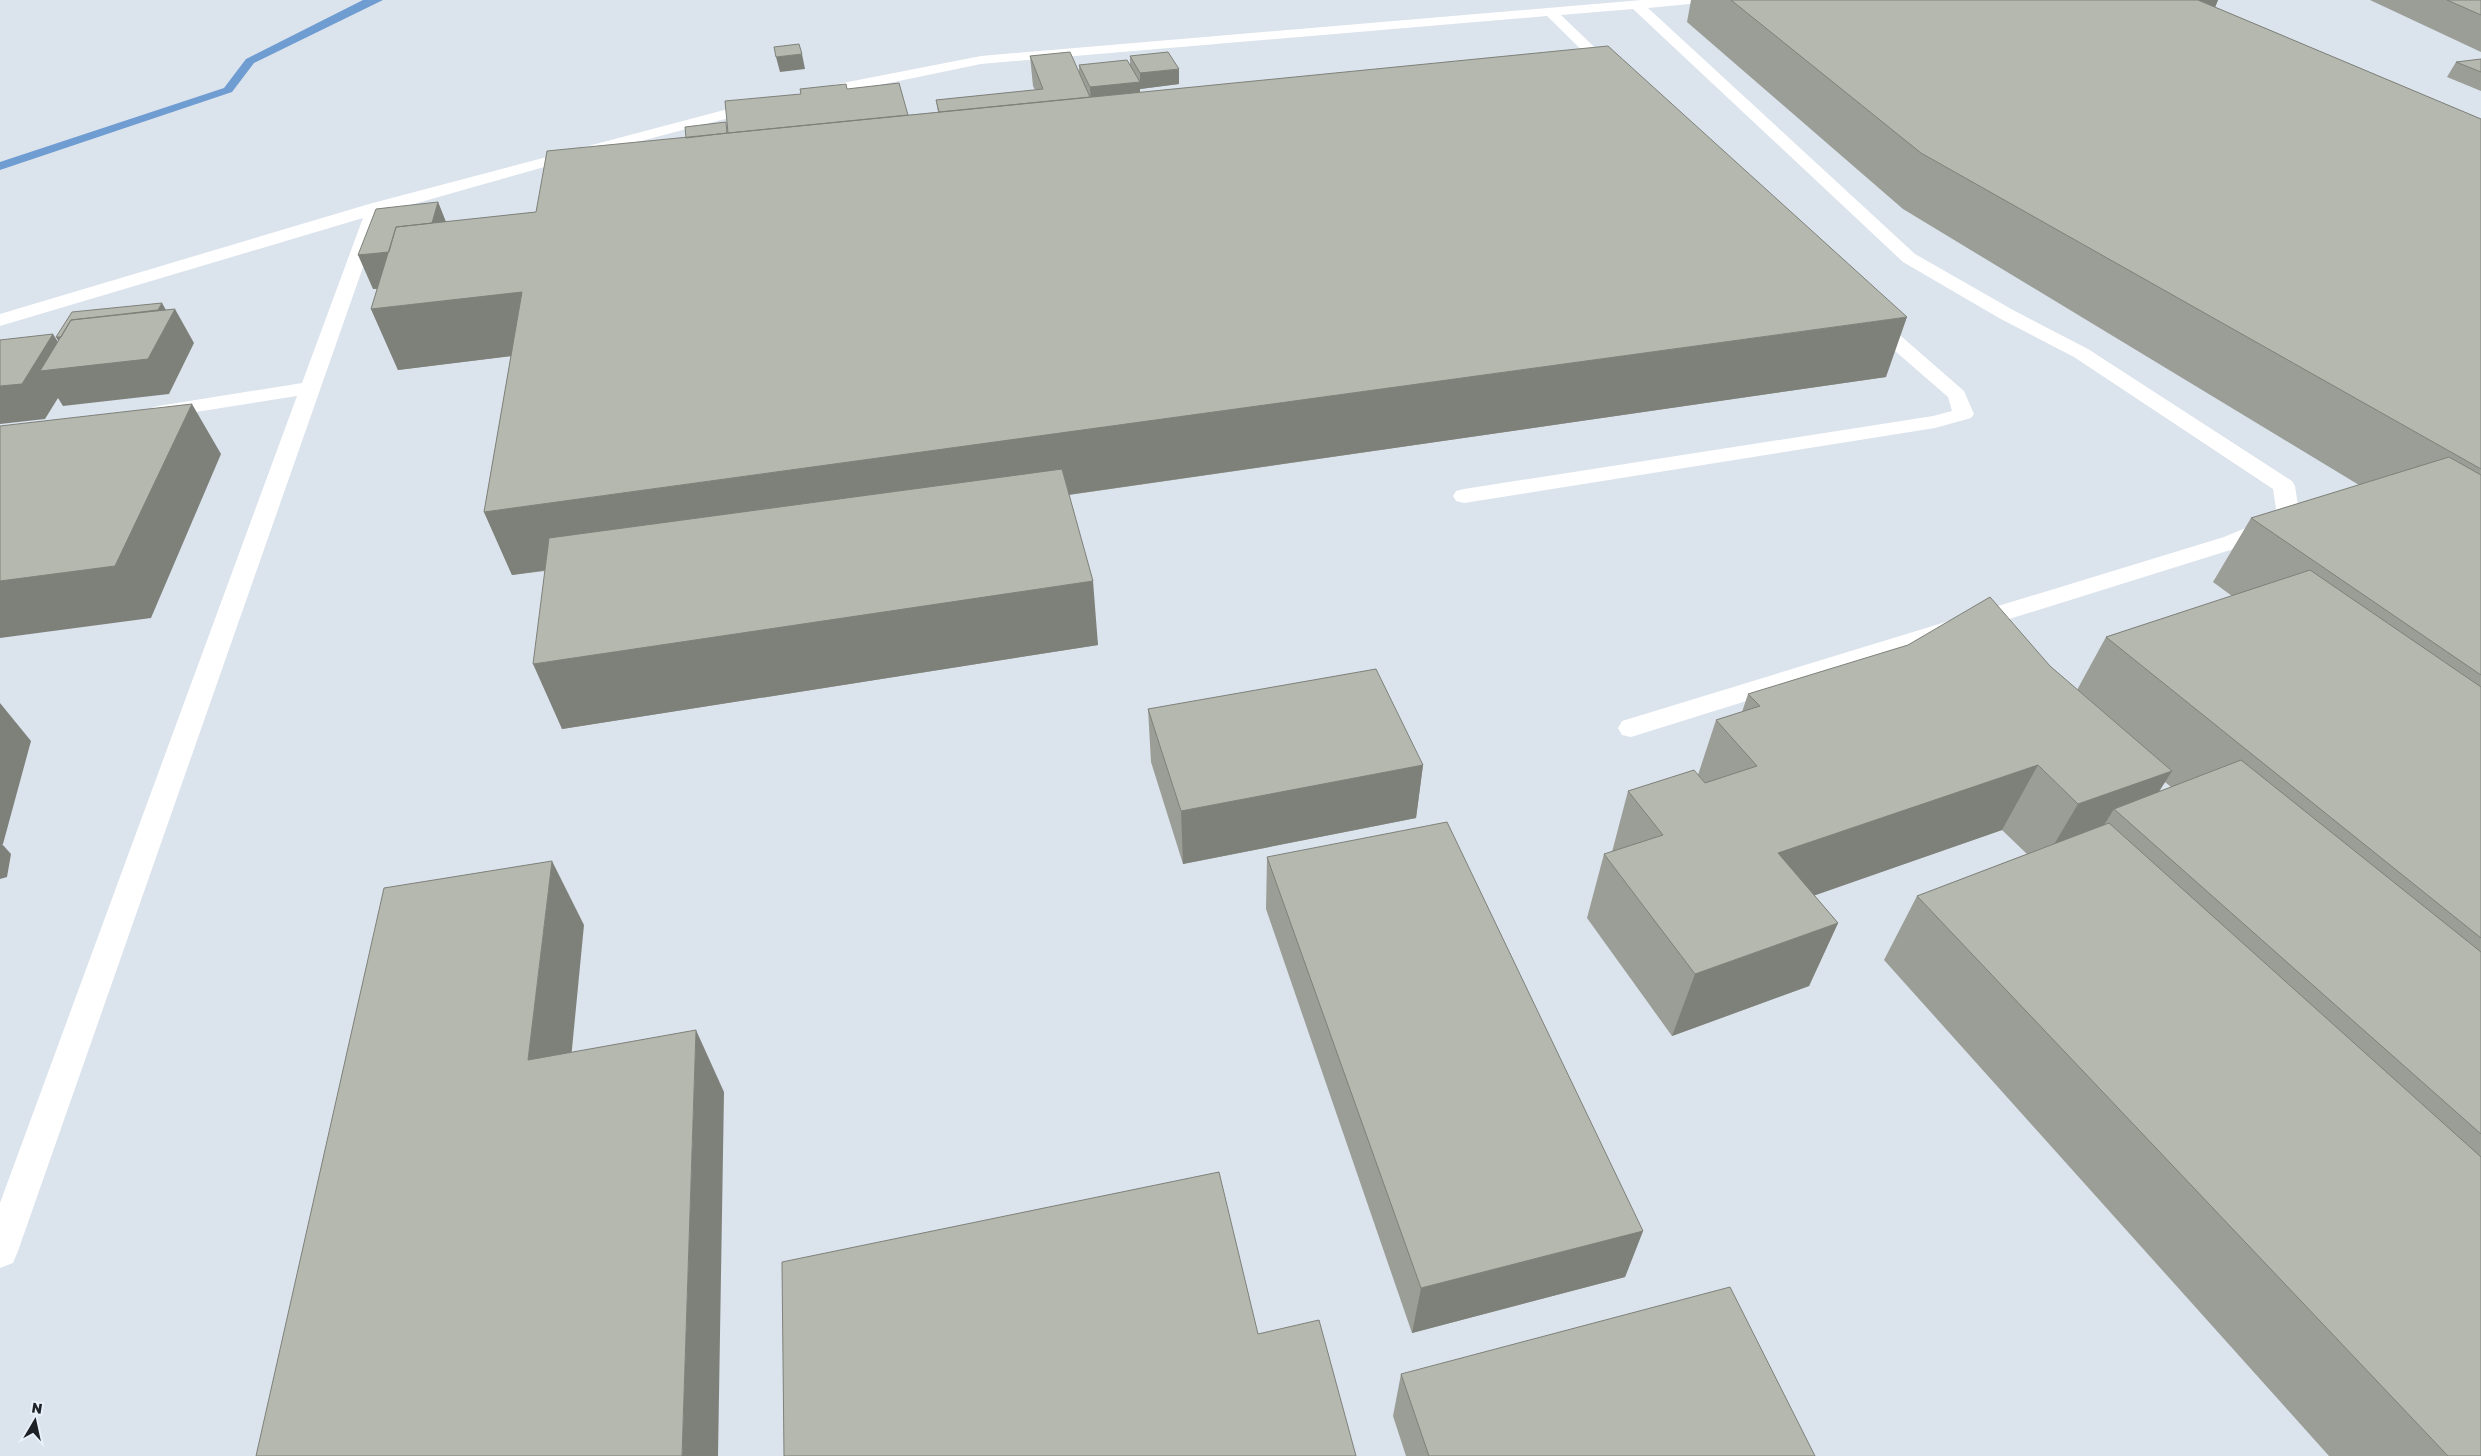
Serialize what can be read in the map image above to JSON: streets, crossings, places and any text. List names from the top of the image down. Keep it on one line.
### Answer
{"north":"top"}
